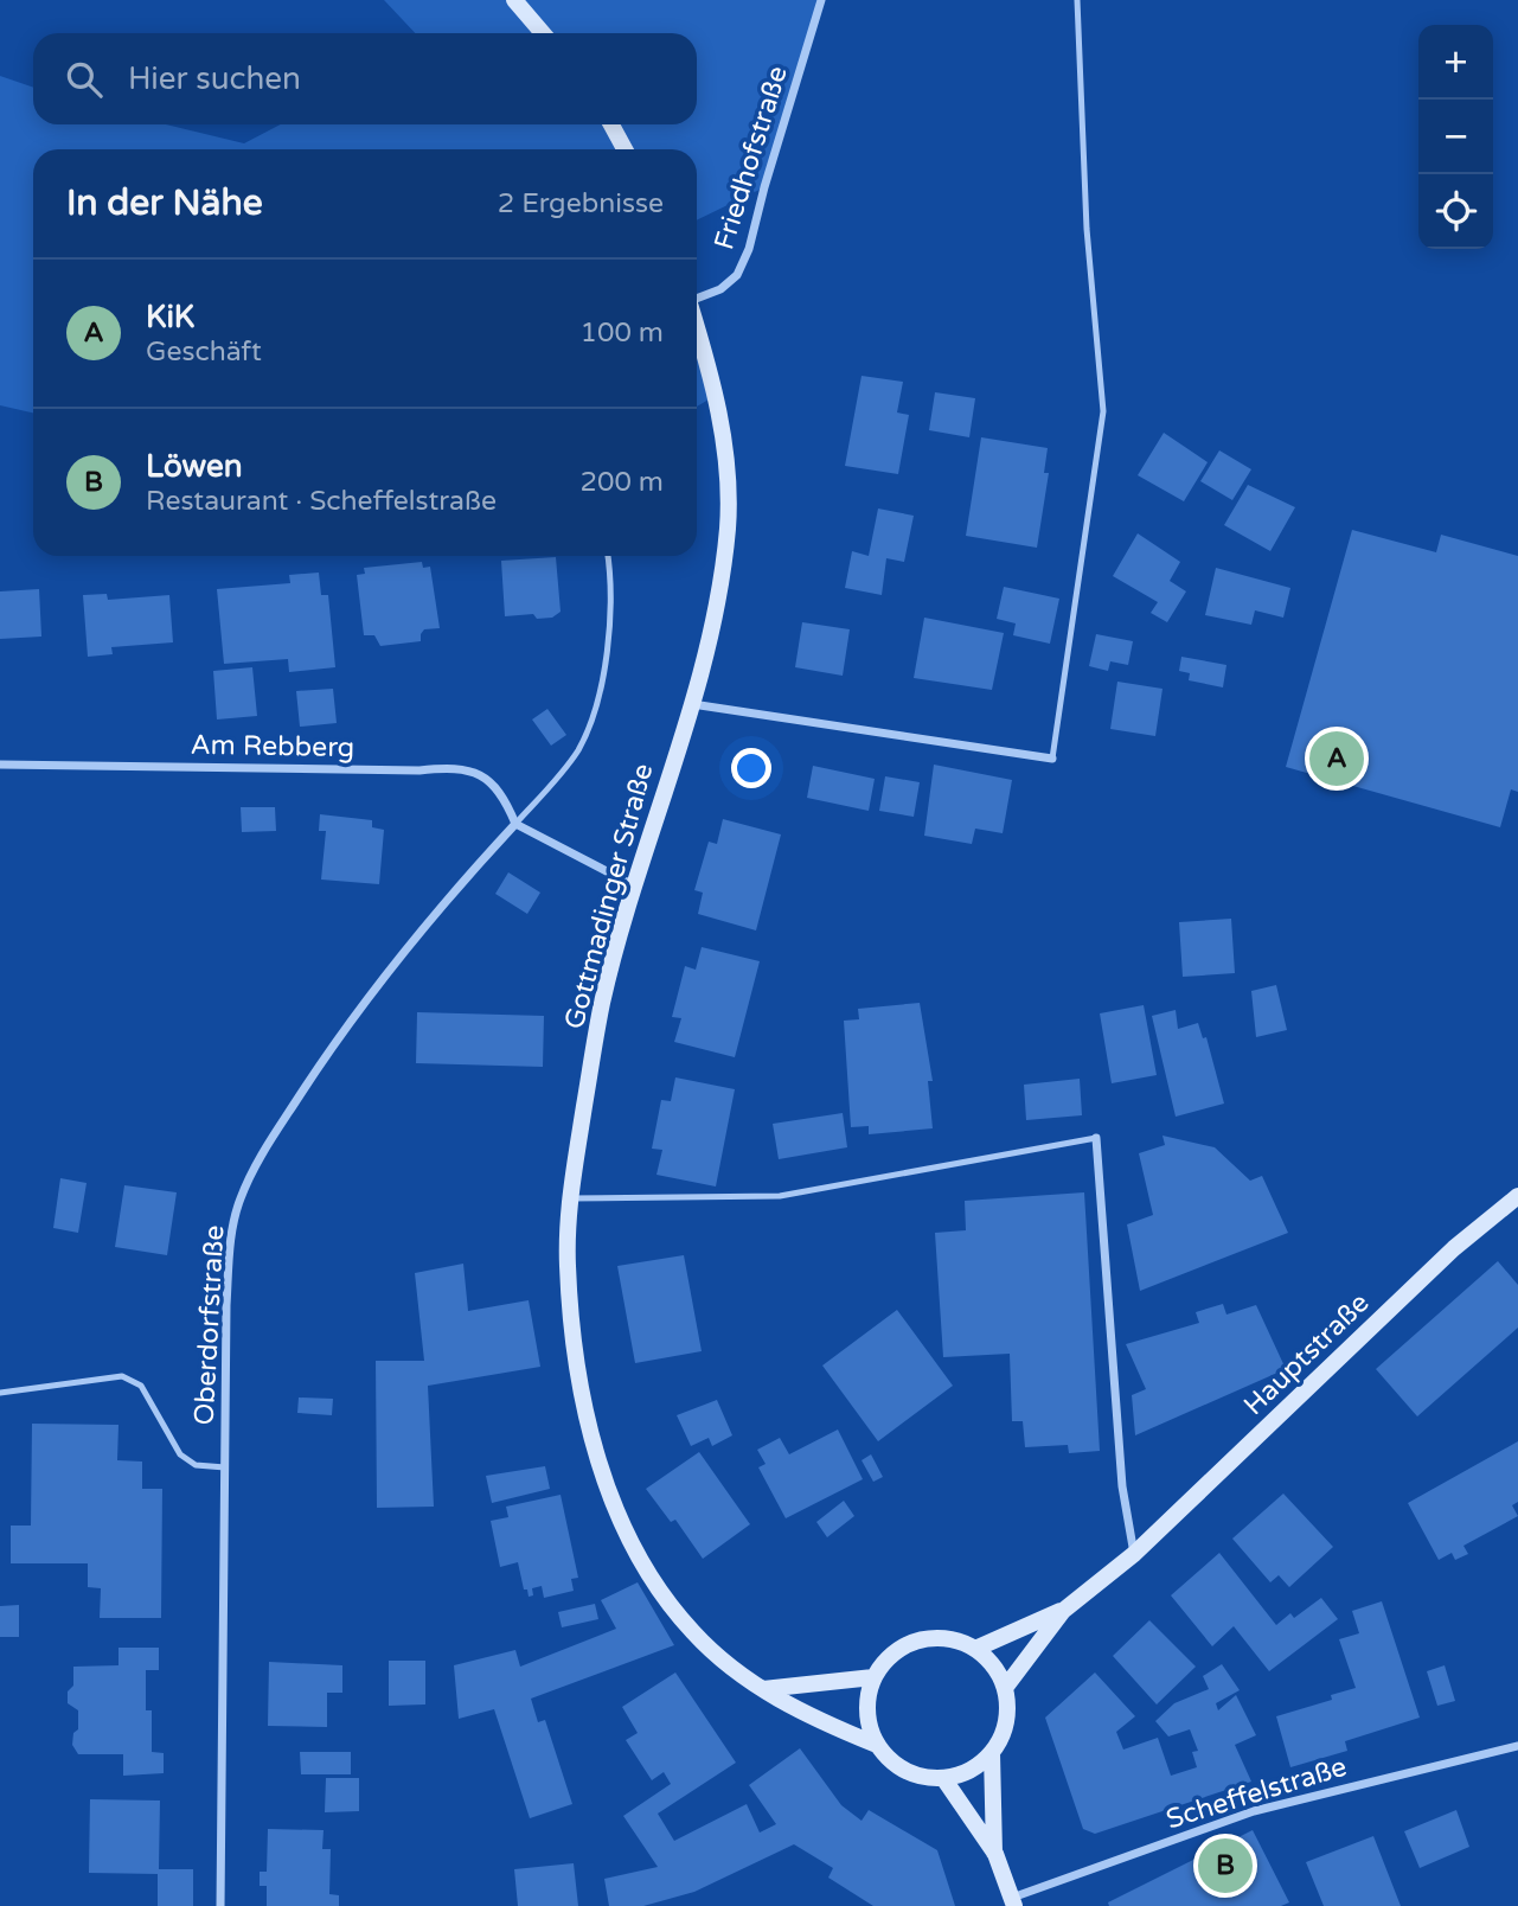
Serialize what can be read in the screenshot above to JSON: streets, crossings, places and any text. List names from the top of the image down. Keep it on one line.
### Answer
{"streets":{"main road":["Gottmadinger Straße","Hauptstraße"],"street":["Friedhofstraße","Am Rebberg","Oberdorfstraße","Scheffelstraße"]},"crossings":[["Am Rebberg","Oberdorfstraße"],["Gottmadinger Straße","Hauptstraße"]],"page":{"map_buttons":["+","−"],"search":"Hier suchen","heading":["In der Nähe","2 Ergebnisse"],"list":[{"mark":"A","name":"KiK","note":"Geschäft","value":"100 m"},{"mark":"B","name":"Löwen","note":"Restaurant · Scheffelstraße","value":"200 m"}],"pins":["A","B"]}}
